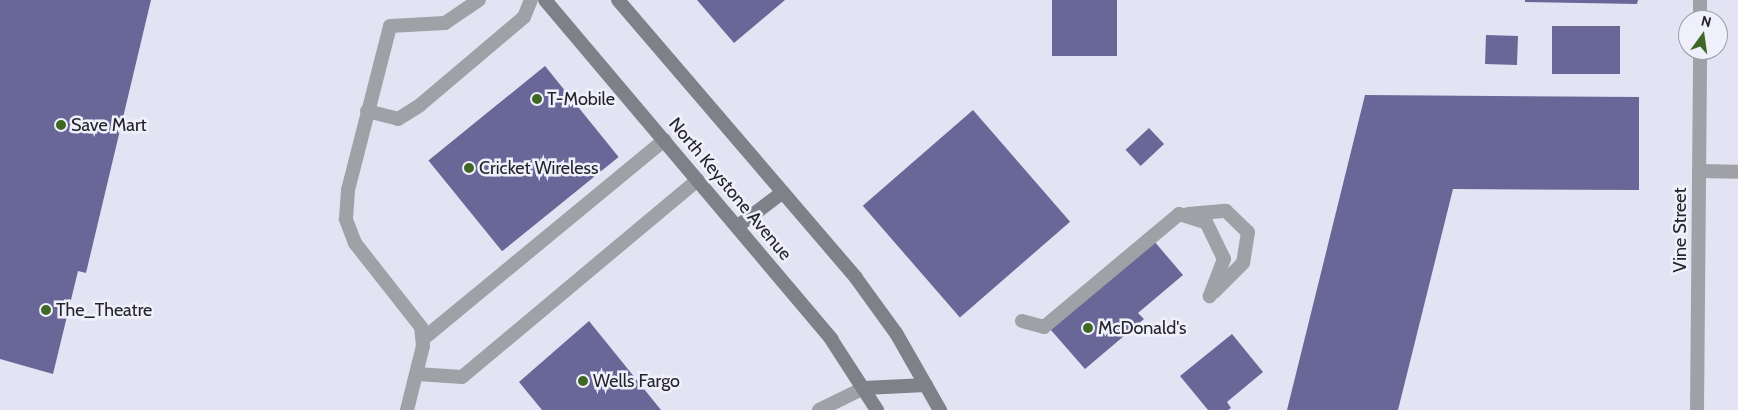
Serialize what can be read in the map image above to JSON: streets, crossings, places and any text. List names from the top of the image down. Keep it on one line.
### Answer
{"streets":{"main road":["North Keystone Avenue"],"street":["Vine Street"]},"places":["T-Mobile","Save Mart","Cricket Wireless","The_Theatre","McDonald's","Wells Fargo"],"north":"top"}
